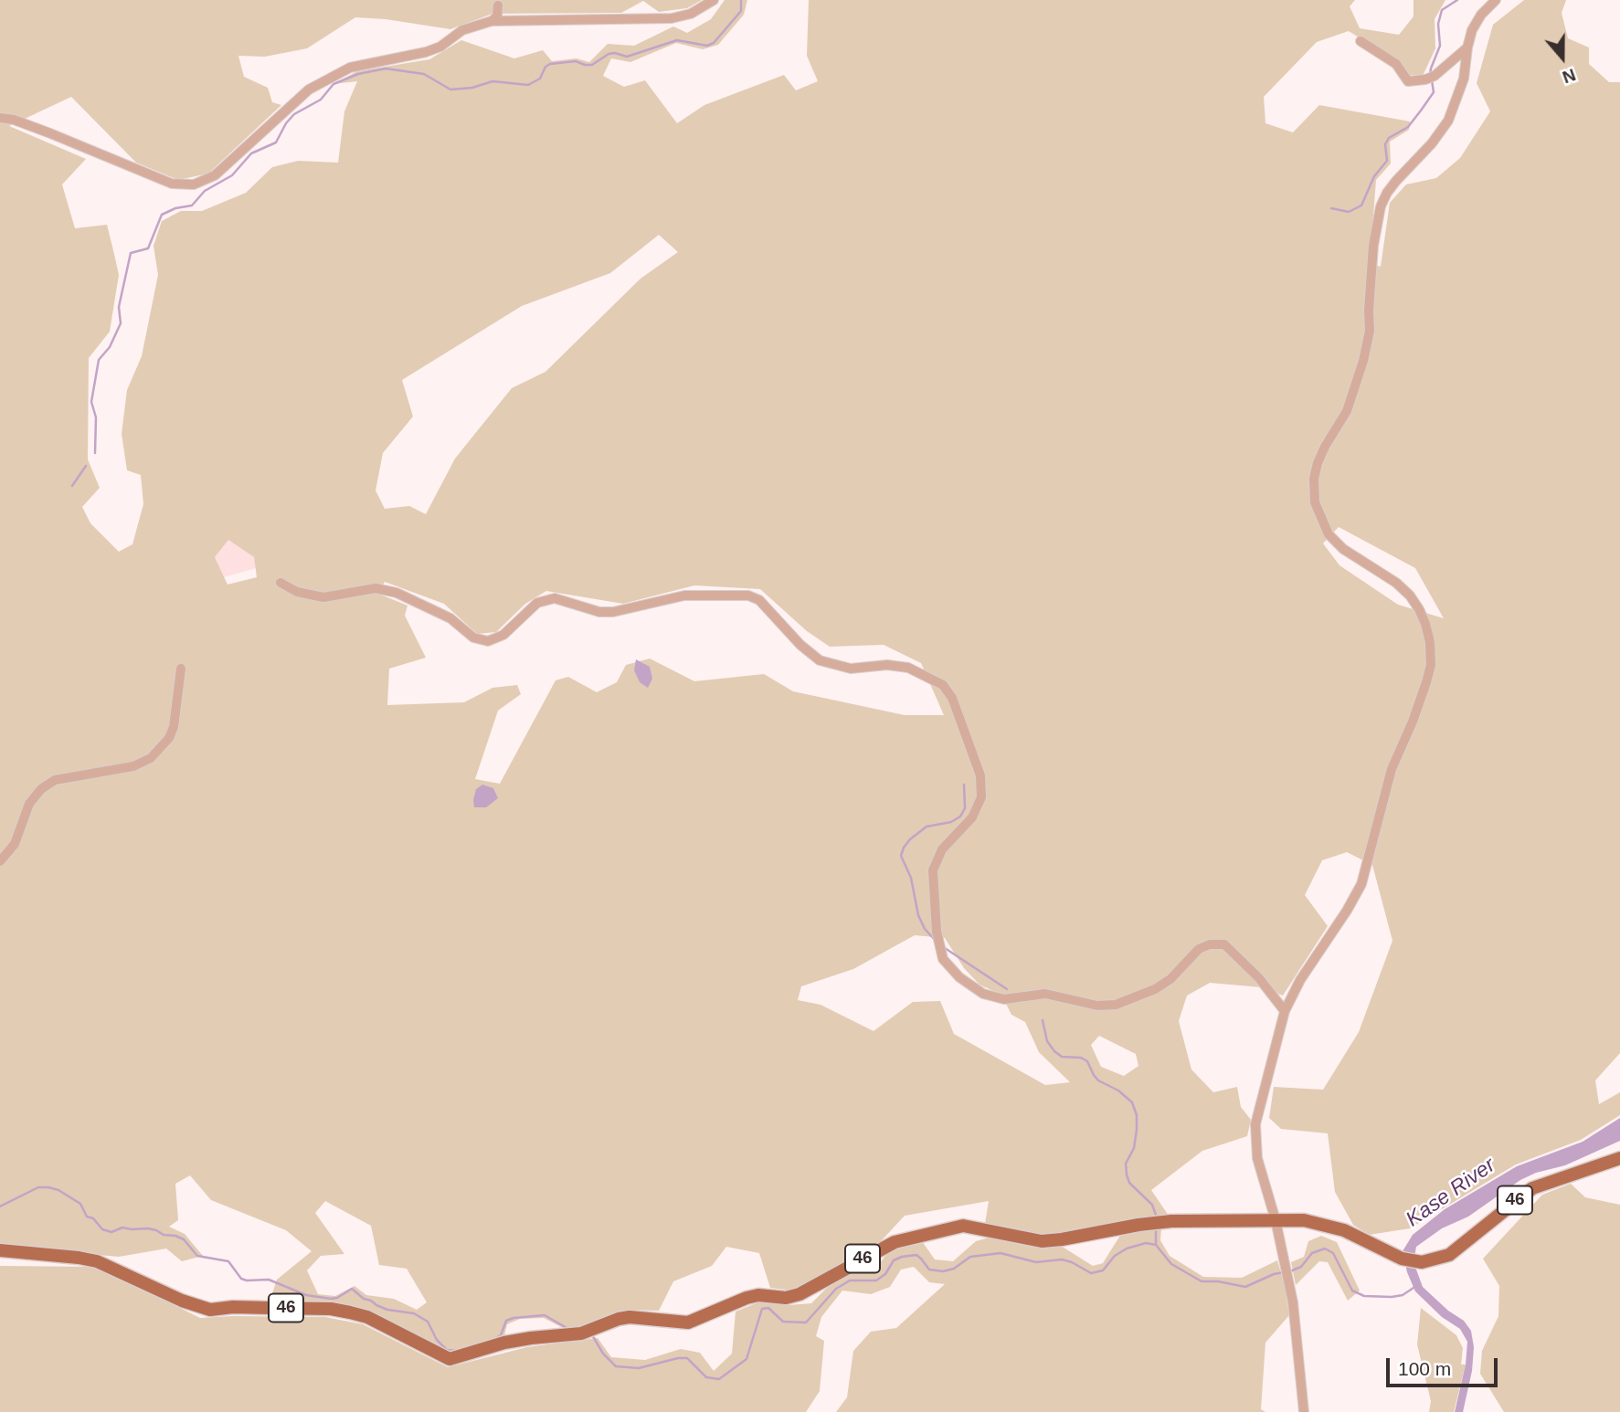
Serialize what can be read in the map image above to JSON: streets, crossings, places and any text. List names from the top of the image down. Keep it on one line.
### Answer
{"streets":{"main road":["46"]},"water":["Kase River"],"scale_bar":"100 m","north":"bottom"}
